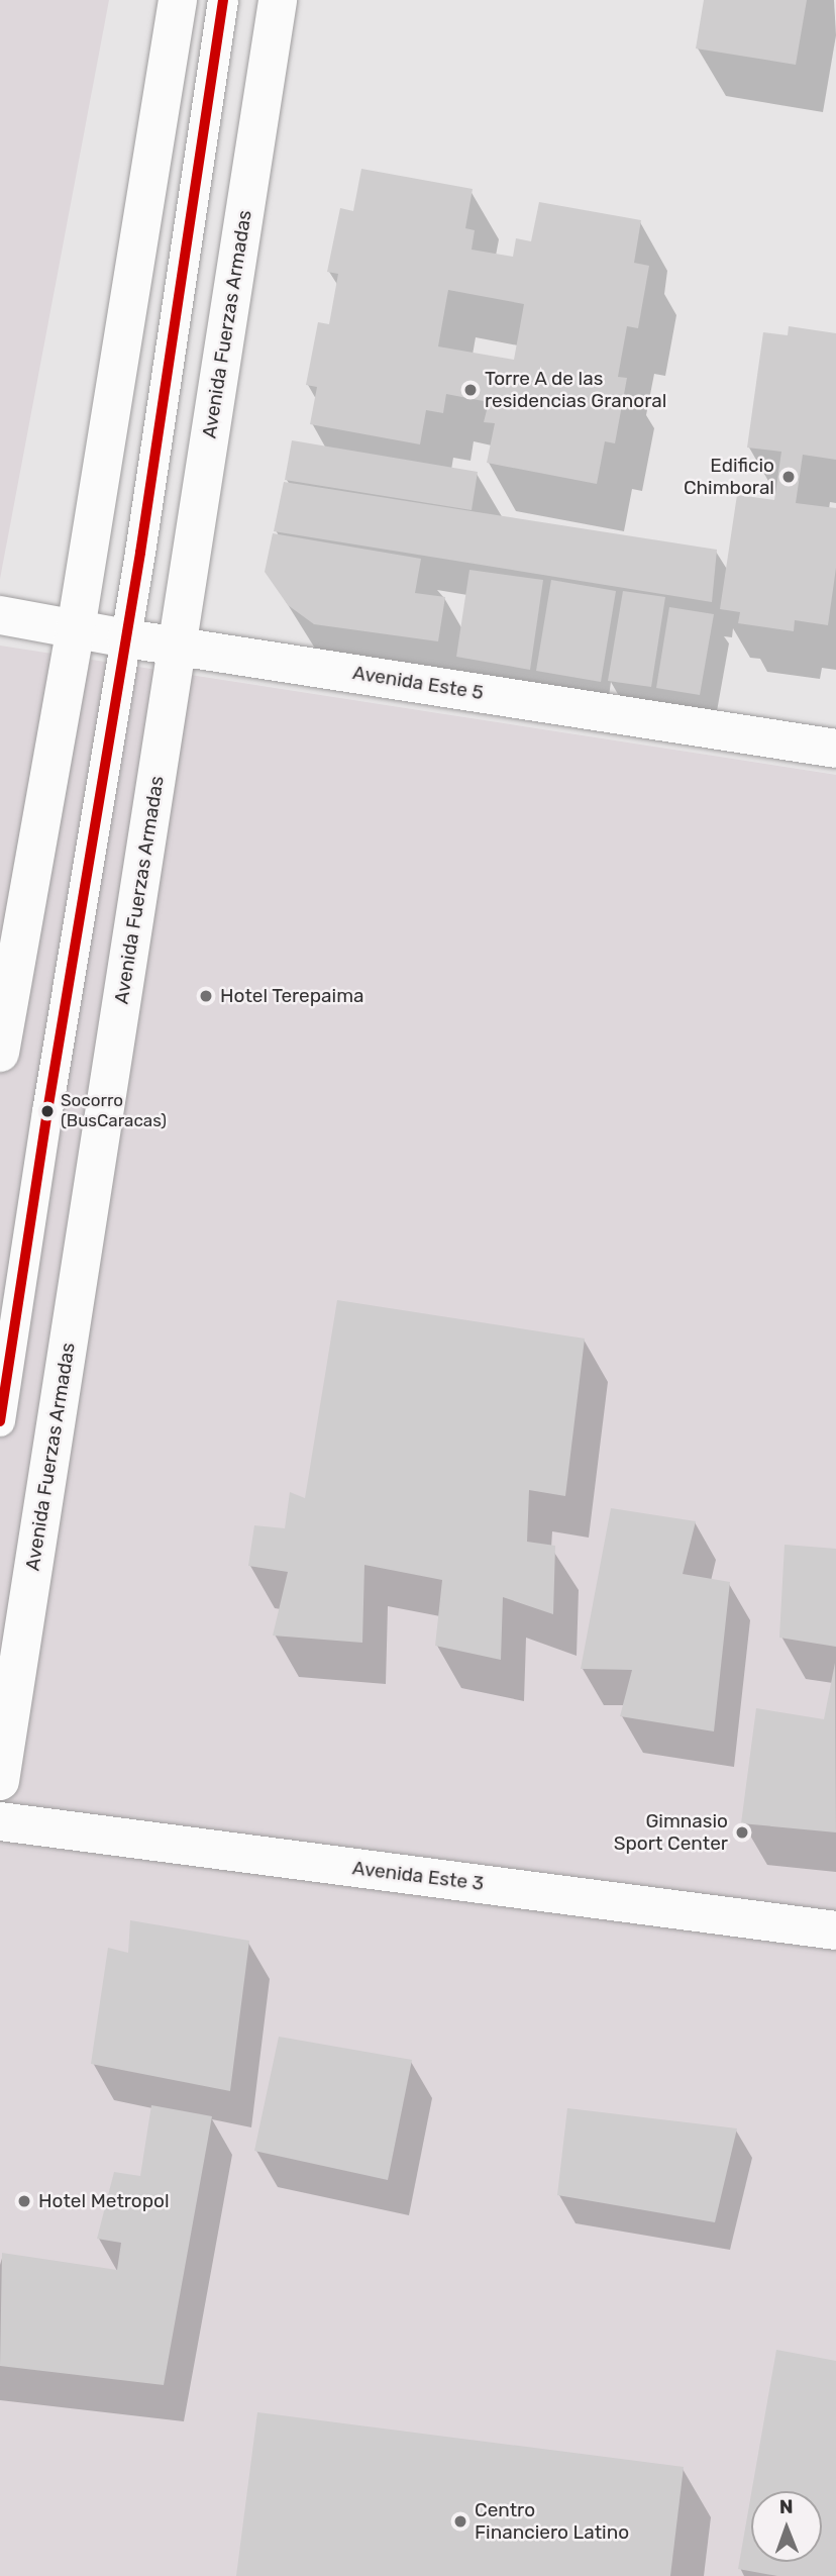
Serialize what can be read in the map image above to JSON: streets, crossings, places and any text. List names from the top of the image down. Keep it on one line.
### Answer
{"streets":{"main road":["Avenida Fuerzas Armadas","Avenida Este 5","Avenida Este 3"]},"crossings":[["Avenida Fuerzas Armadas","Avenida Este 5"]],"places":["Torre A de las residencias Granoral","Edificio Chimboral","Hotel Terepaima","Socorro (BusCaracas)","Gimnasio Sport Center","Hotel Metropol","Centro Financiero Latino"],"north":"top"}
